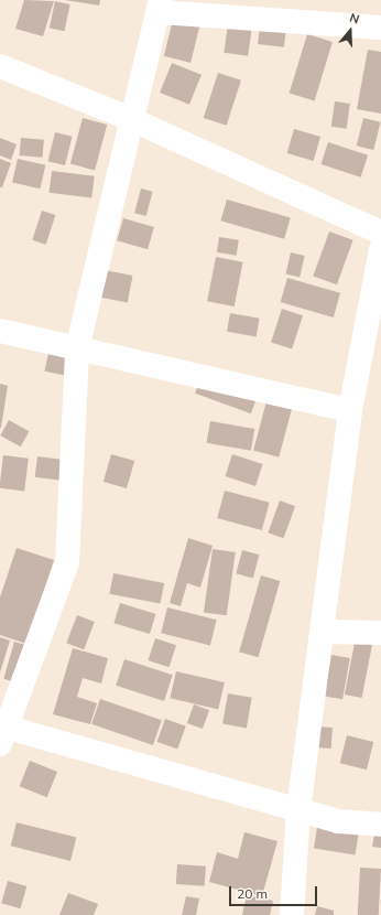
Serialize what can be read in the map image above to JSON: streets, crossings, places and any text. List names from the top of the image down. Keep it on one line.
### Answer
{"scale_bar":"20 m","north":"top"}
